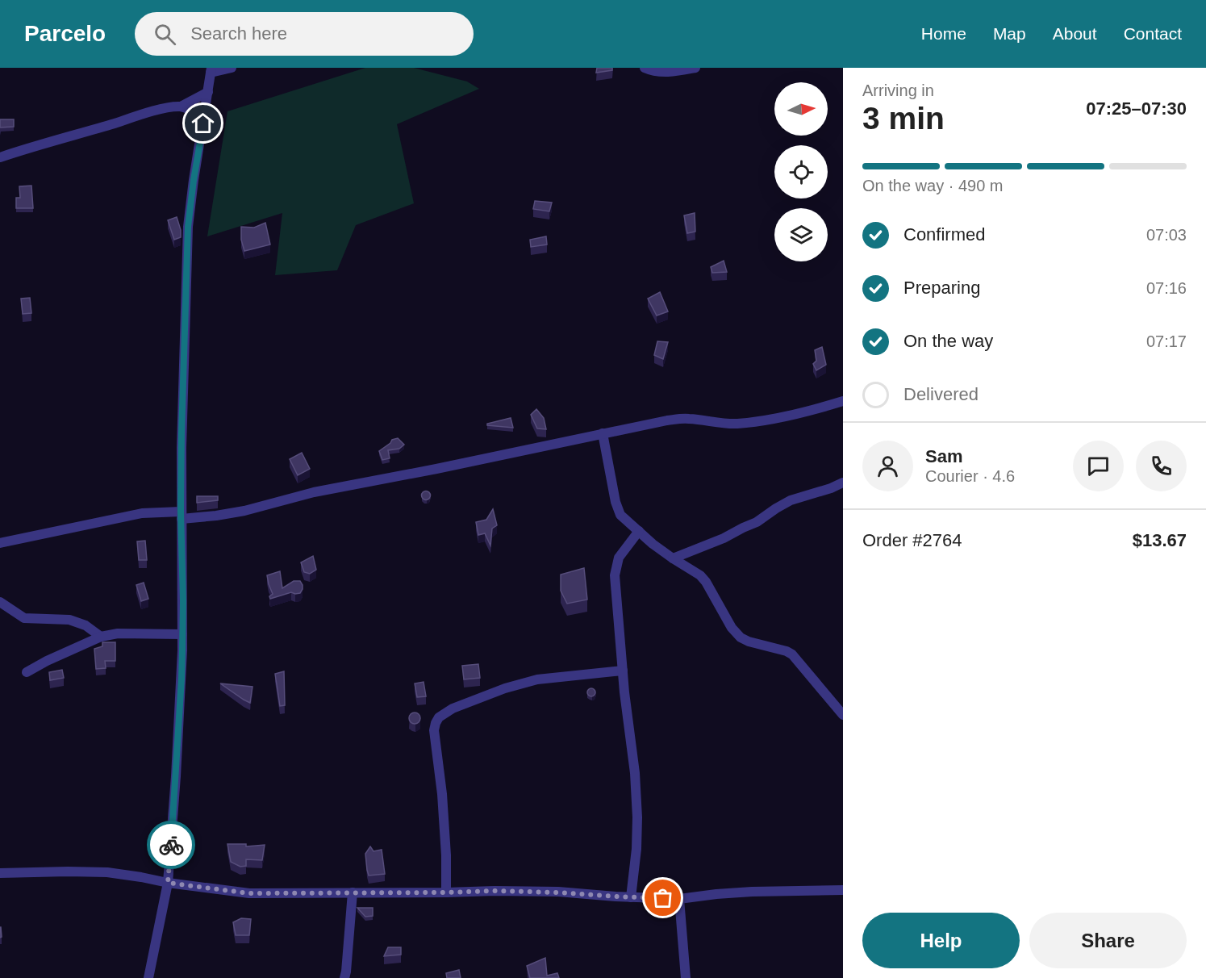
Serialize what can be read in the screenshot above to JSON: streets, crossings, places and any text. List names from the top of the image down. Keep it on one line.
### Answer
{"north":"right","page":{"header":"Parcelo","search":"Search here","nav":["Home","Map","About","Contact"],"heading":["3 min","Arriving in","07:25–07:30"],"panel":["Sam","Courier · 4.6","Order #2764","$13.67"],"bar":"On the way · 490 m","list":[["Confirmed","07:03"],["Preparing","07:16"],["On the way","07:17"],"Delivered"],"buttons":["Help","Share"]}}
